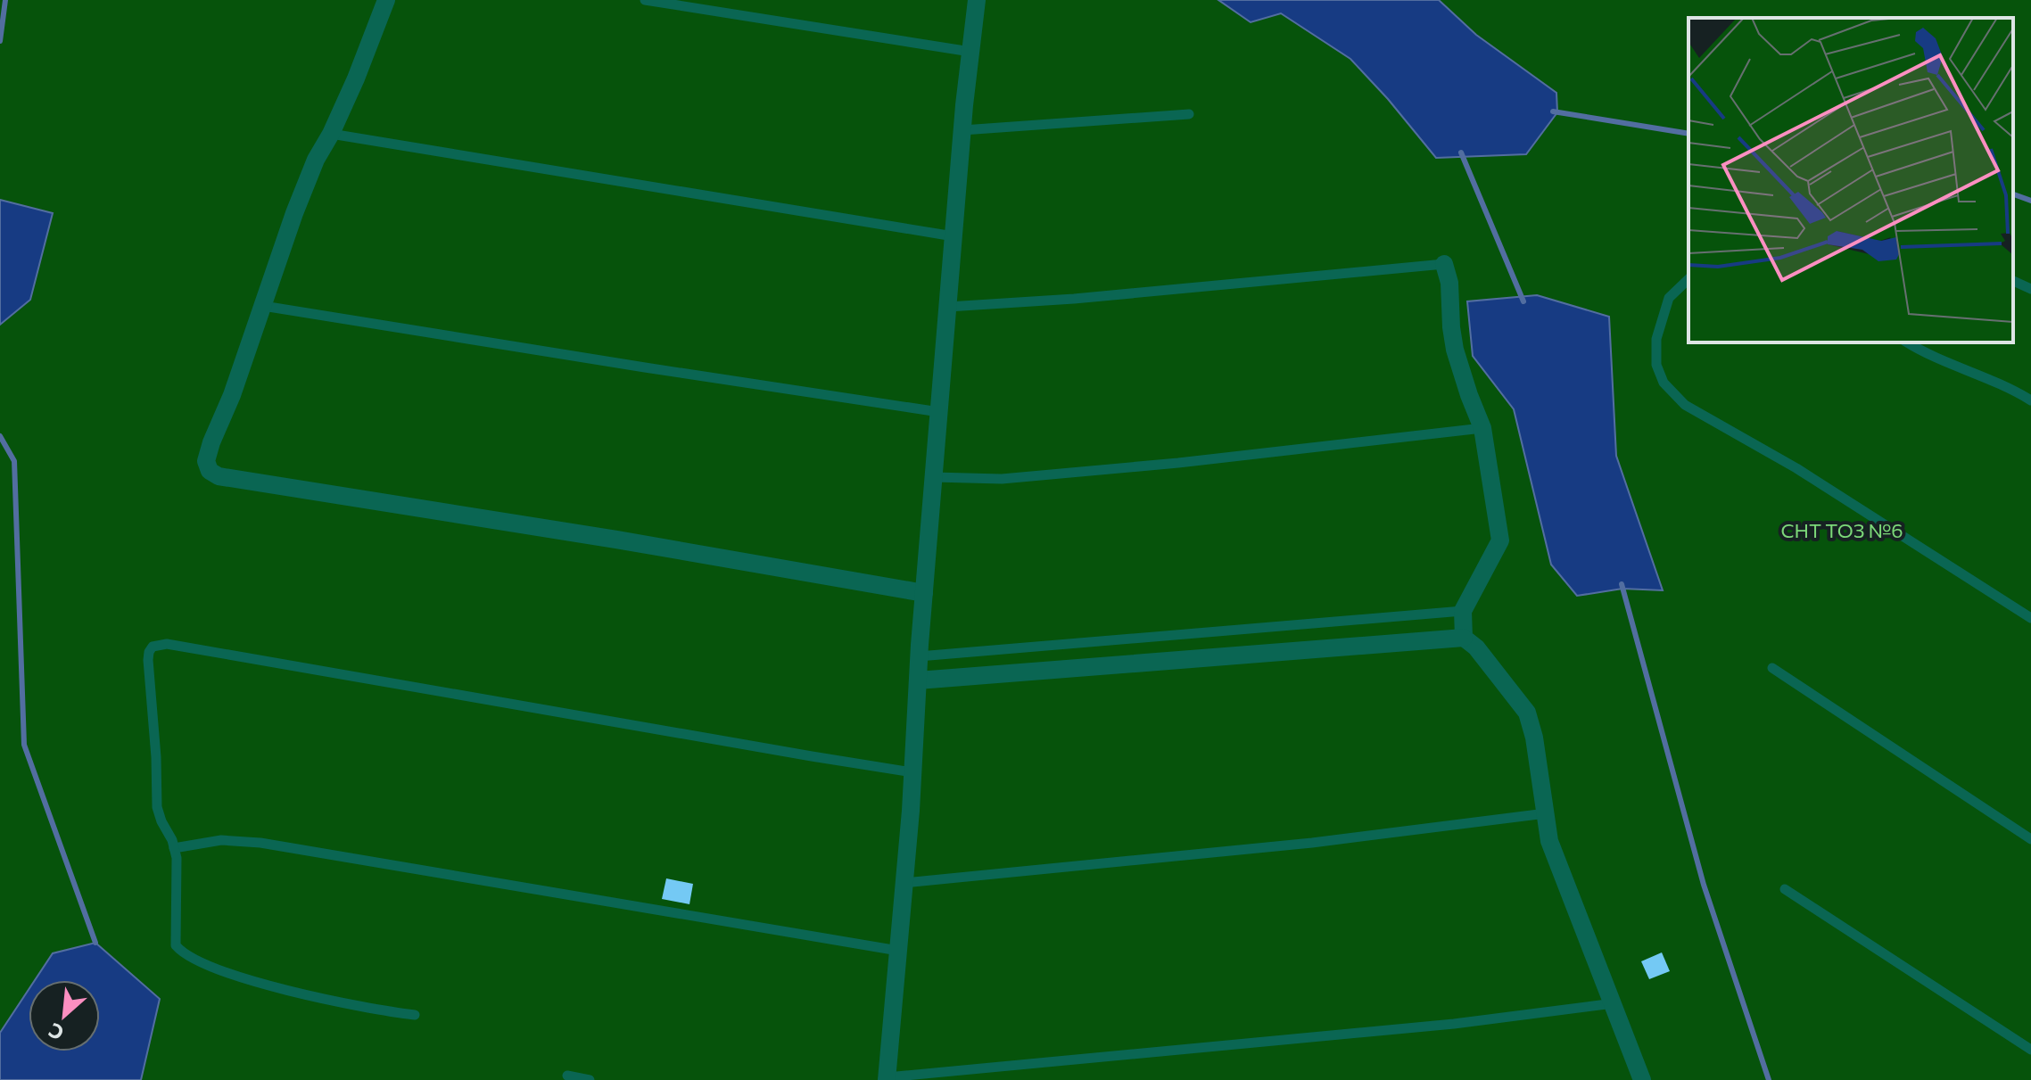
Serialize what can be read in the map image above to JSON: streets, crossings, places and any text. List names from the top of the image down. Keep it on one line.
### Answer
{"parks":["СНТ ТОЗ №6"],"north":"bottom left"}
